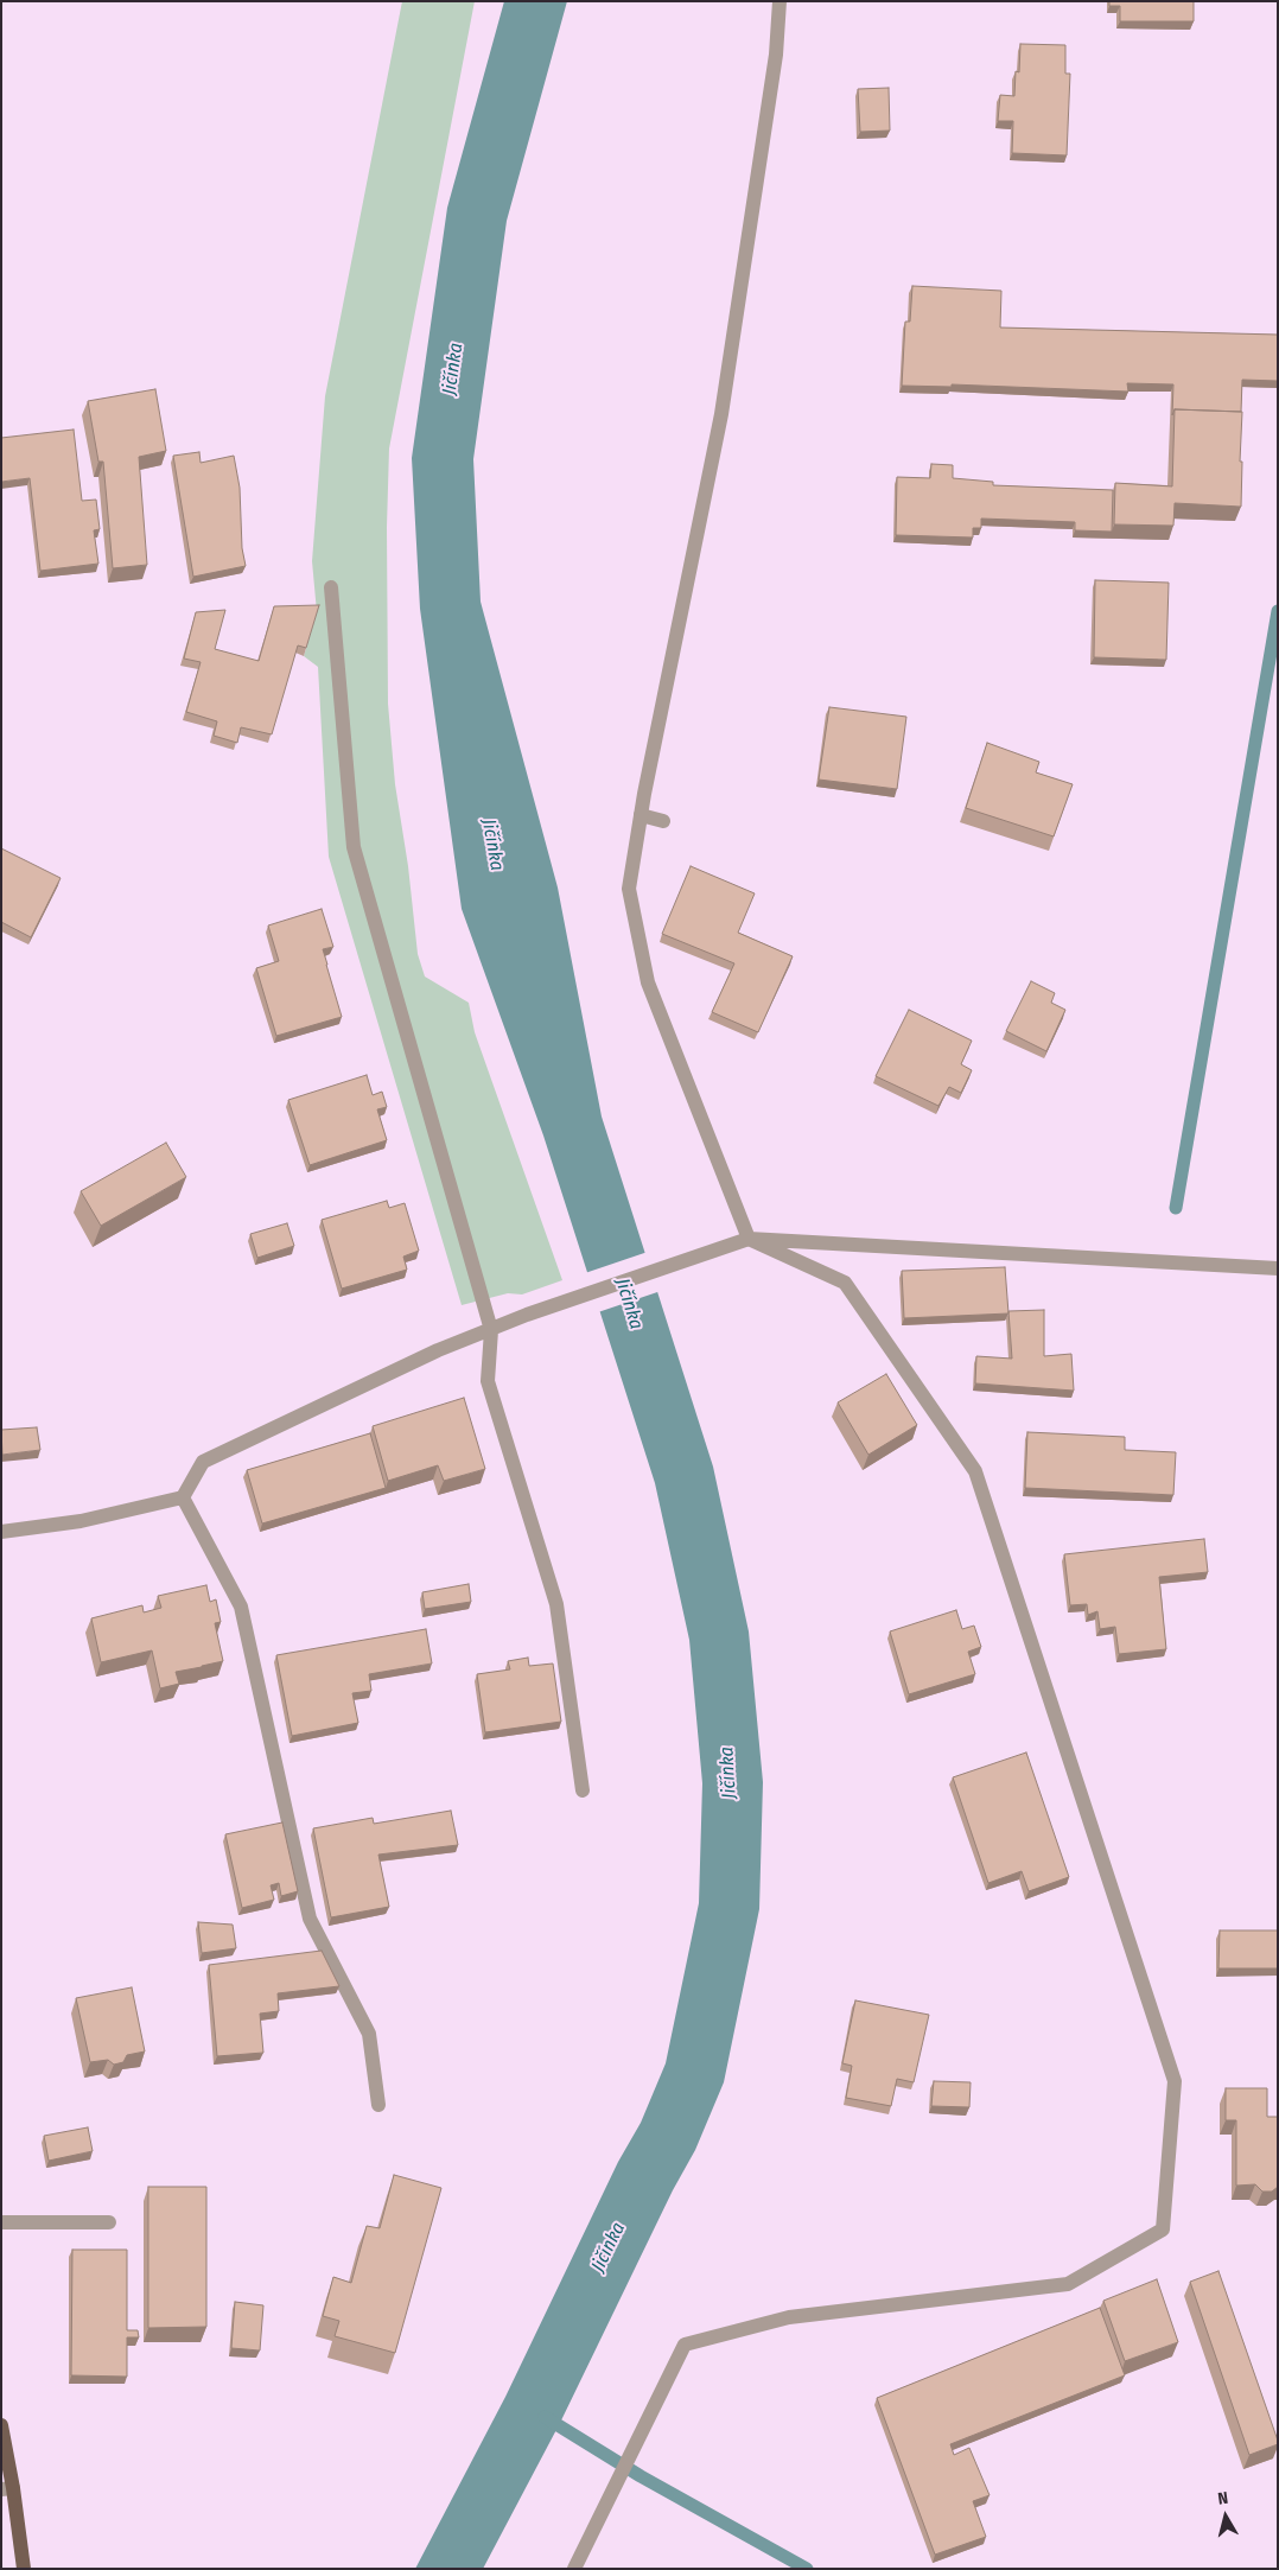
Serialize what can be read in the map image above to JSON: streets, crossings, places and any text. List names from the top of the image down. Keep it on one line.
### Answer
{"water":["Jičínka"],"north":"top"}
